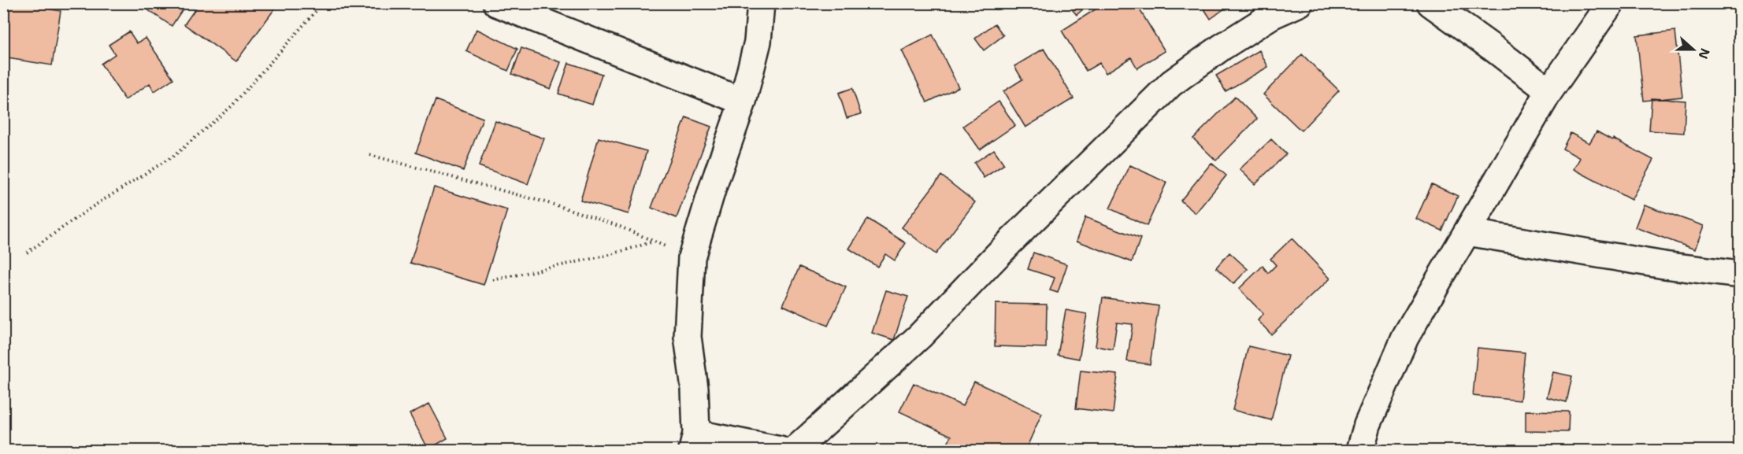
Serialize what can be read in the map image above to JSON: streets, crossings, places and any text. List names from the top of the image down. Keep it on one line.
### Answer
{"north":"right"}
